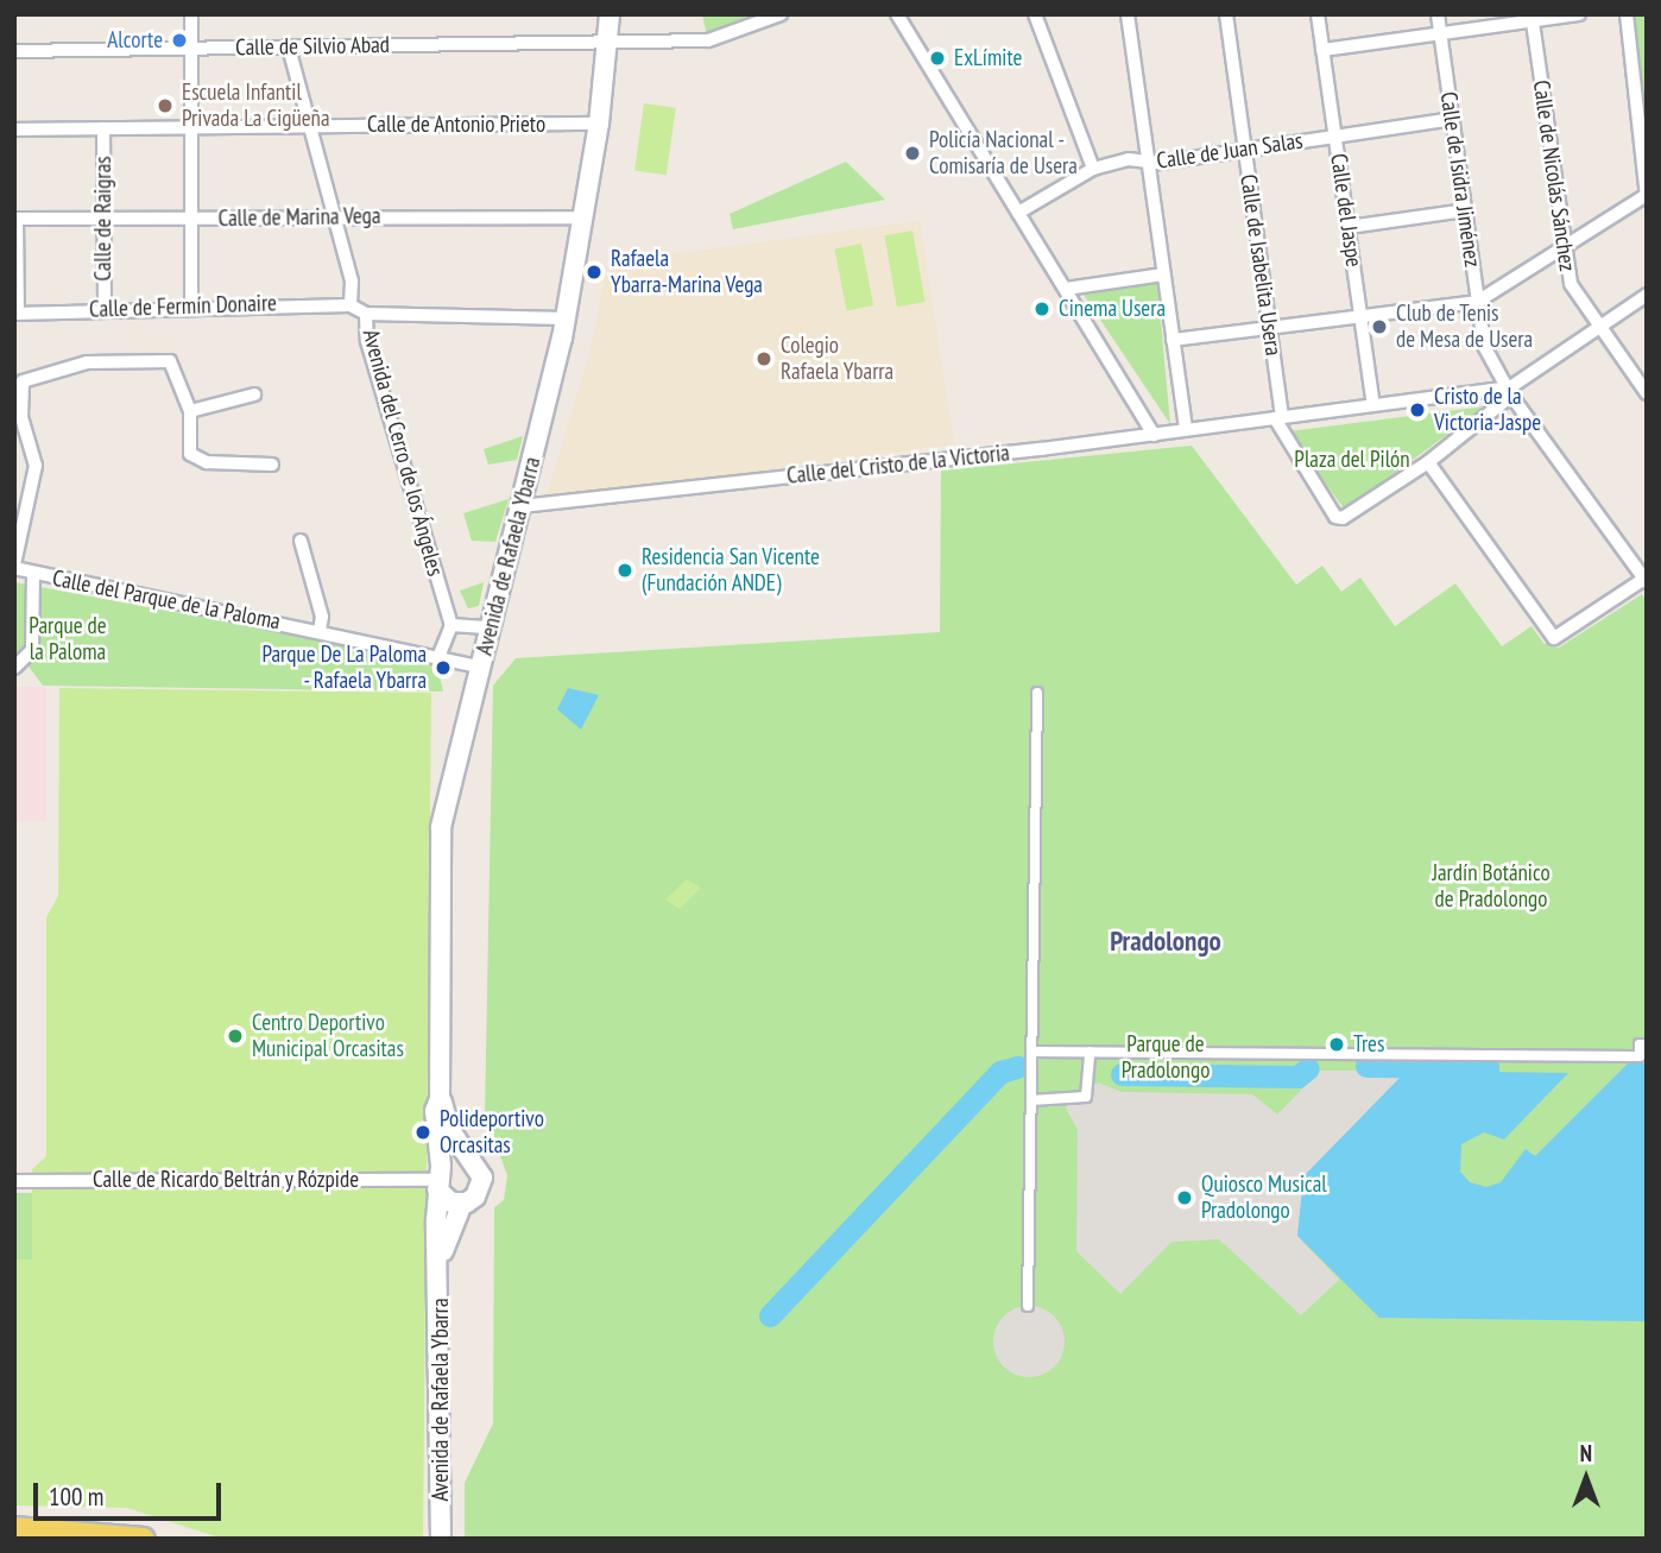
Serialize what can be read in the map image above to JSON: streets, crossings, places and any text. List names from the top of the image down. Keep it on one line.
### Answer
{"streets":{"main road":["Avenida de Rafaela Ybarra"],"street":["Calle de Silvio Abad","Calle de Antonio Prieto","Calle de Juan Salas","Calle de Nicolás Sánchez","Calle de Isidra Jiménez","Calle del Jaspe","Calle de Marina Vega","Calle de Raigras","Calle de Isabelita Usera","Calle de Fermín Donaire","Avenida del Cerro de los Ángeles","Calle del Cristo de la Victoria","Calle del Parque de la Paloma","Calle de Ricardo Beltrán y Rózpide"]},"crossings":[["Calle de Silvio Abad","Avenida del Cerro de los Ángeles"],["Calle de Silvio Abad","Avenida de Rafaela Ybarra"],["Calle de Antonio Prieto","Calle de Raigras"],["Calle de Antonio Prieto","Avenida del Cerro de los Ángeles"],["Calle de Antonio Prieto","Avenida de Rafaela Ybarra"],["Calle de Juan Salas","Calle de Isidra Jiménez"],["Calle de Juan Salas","Calle del Jaspe"],["Calle de Juan Salas","Calle de Isabelita Usera"],["Calle de Nicolás Sánchez","Calle del Cristo de la Victoria"],["Calle de Isidra Jiménez","Calle del Cristo de la Victoria"],["Calle del Jaspe","Calle del Cristo de la Victoria"],["Calle de Marina Vega","Calle de Raigras"],["Calle de Marina Vega","Avenida del Cerro de los Ángeles"],["Calle de Marina Vega","Avenida de Rafaela Ybarra"],["Calle de Raigras","Calle de Fermín Donaire"],["Calle de Isabelita Usera","Calle del Cristo de la Victoria"],["Calle de Fermín Donaire","Avenida del Cerro de los Ángeles"],["Calle del Cristo de la Victoria","Avenida de Rafaela Ybarra"],["Avenida de Rafaela Ybarra","Calle del Parque de la Paloma"],["Avenida de Rafaela Ybarra","Calle de Ricardo Beltrán y Rózpide"]],"districts":["Pradolongo"],"parks":["Plaza del Pilón","Parque de la Paloma","Jardín Botánico de Pradolongo","Parque de Pradolongo"],"places":["Alcorte","ExLímite","Escuela Infantil Privada La Cigüeña","Policía Nacional - Comisaría de Usera","Rafaela Ybarra-Marina Vega","Cinema Usera","Club de Tenis de Mesa de Usera","Colegio Rafaela Ybarra","Cristo de la Victoria-Jaspe","Residencia San Vicente (Fundación ANDE)","Parque De La Paloma - Rafaela Ybarra","Centro Deportivo Municipal Orcasitas","Tres","Polideportivo Orcasitas","Quiosco Musical Pradolongo"],"scale_bar":"100 m","north":"top"}
